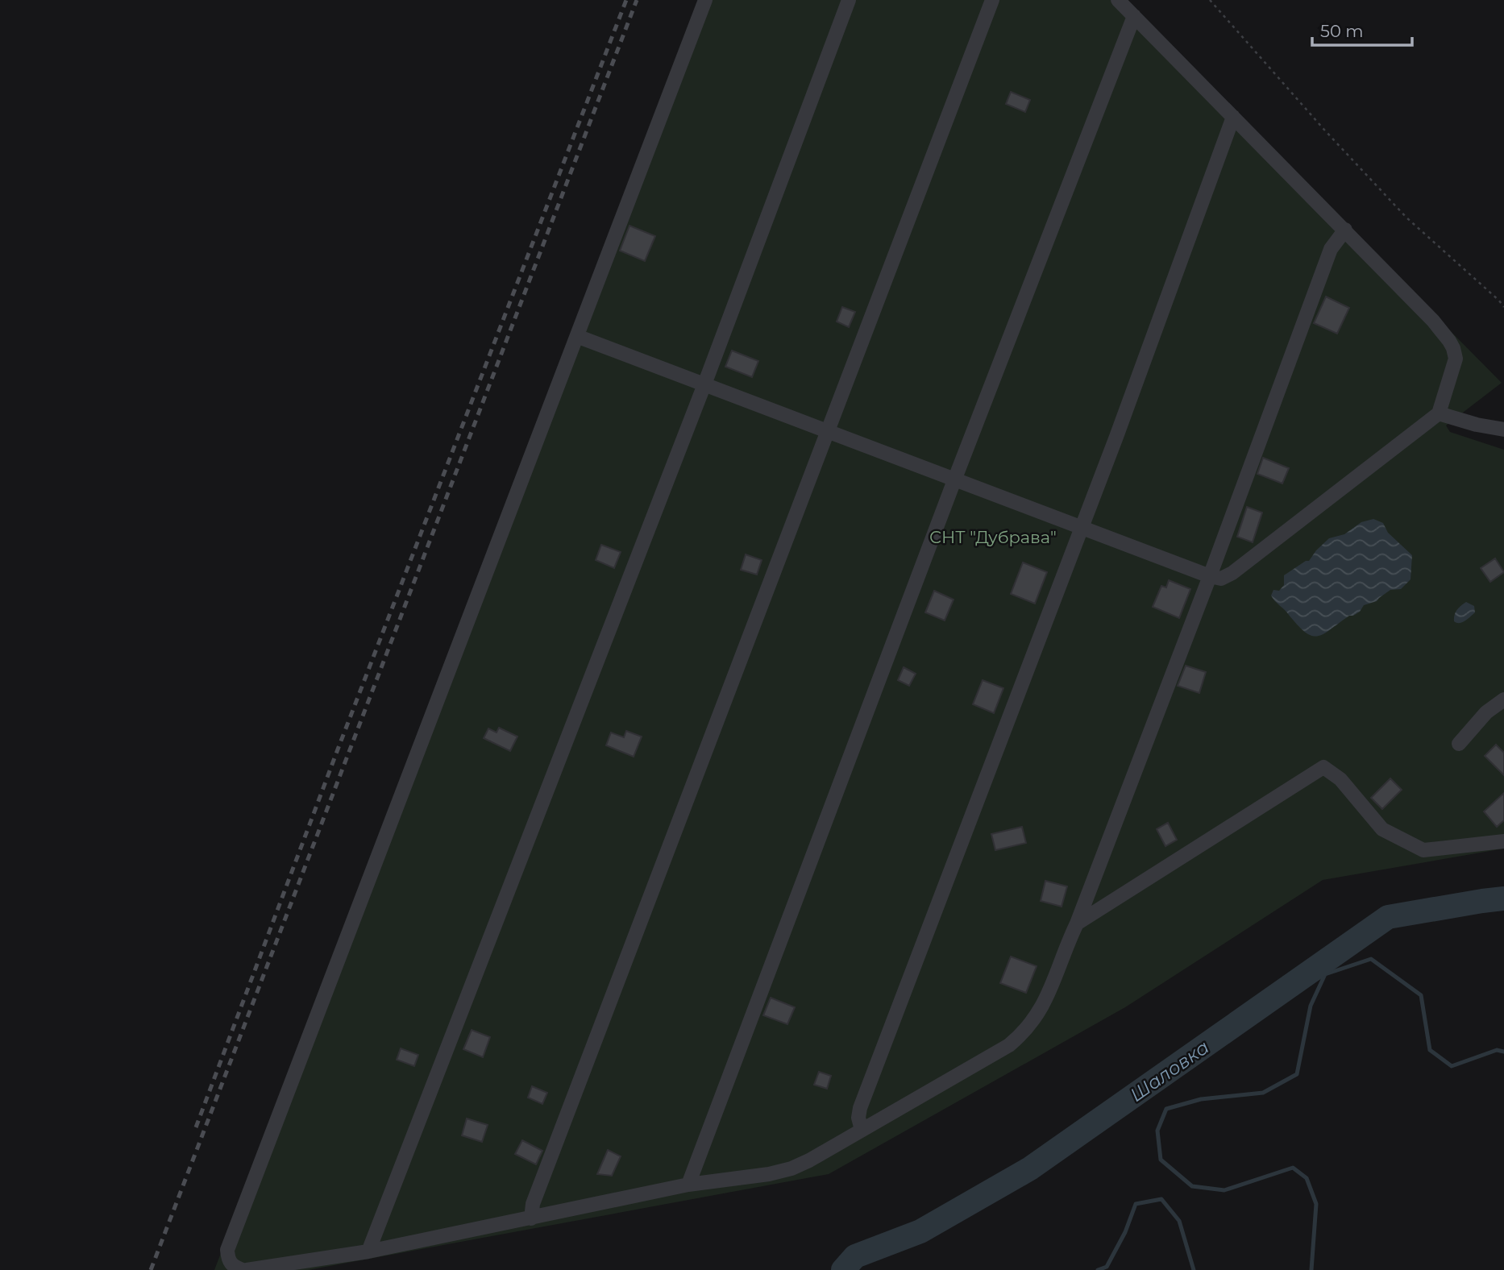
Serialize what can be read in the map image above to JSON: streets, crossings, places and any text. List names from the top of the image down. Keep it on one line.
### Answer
{"water":["Шаловка"],"parks":["СНТ \"Дубрава\""],"scale_bar":"50 m"}
